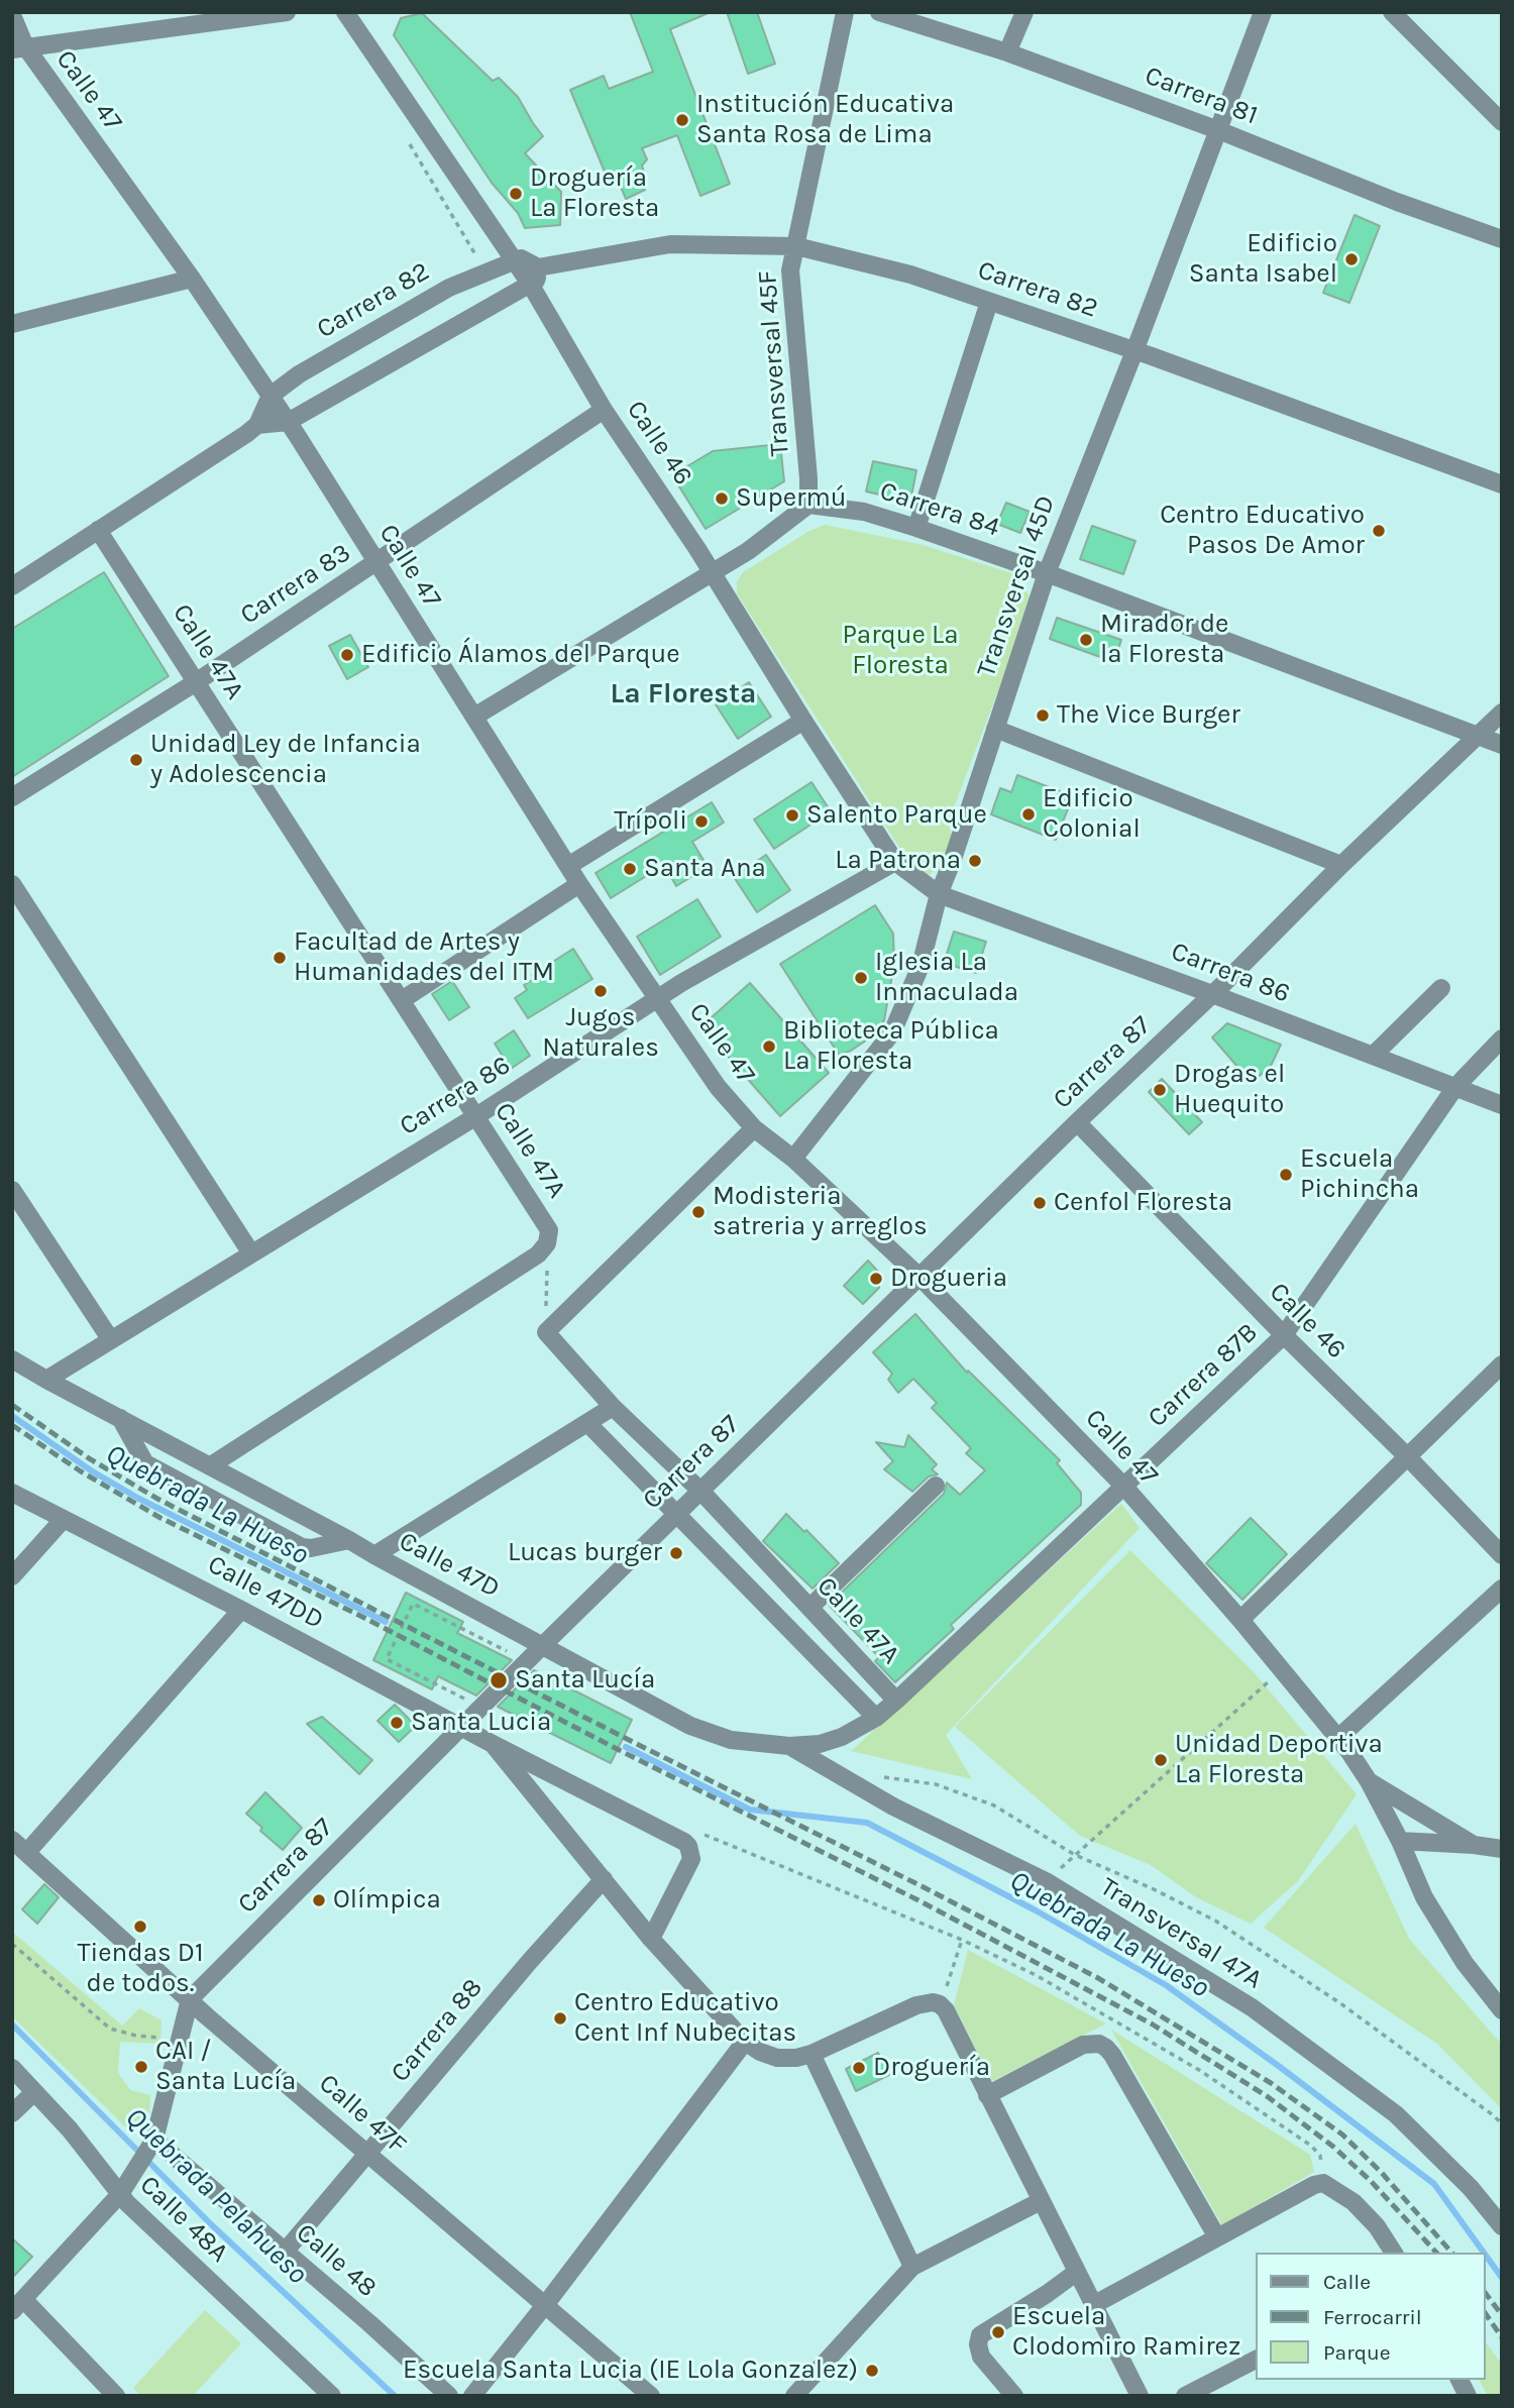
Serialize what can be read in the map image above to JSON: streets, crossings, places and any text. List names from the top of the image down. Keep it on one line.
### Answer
{"streets":{"street":["Calle 47","Carrera 81","Carrera 82","Transversal 45F","Calle 46","Carrera 84","Carrera 83","Transversal 45D","Calle 47A","Carrera 86","Carrera 87","Carrera 87B","Calle 47D","Calle 47DD","Transversal 47A","Carrera 88","Calle 47F","Calle 48A","Calle 48"]},"crossings":[["Calle 47","Carrera 82"],["Calle 47","Carrera 83"],["Calle 47","Transversal 45D"],["Calle 47","Carrera 86"],["Calle 47","Carrera 87"],["Calle 47","Carrera 87B"],["Carrera 81","Transversal 45D"],["Carrera 82","Transversal 45F"],["Carrera 82","Calle 46"],["Carrera 82","Transversal 45D"],["Carrera 82","Calle 47A"],["Transversal 45F","Carrera 84"],["Calle 46","Carrera 83"],["Calle 46","Transversal 45D"],["Calle 46","Carrera 86"],["Calle 46","Carrera 87"],["Calle 46","Carrera 87B"],["Carrera 84","Transversal 45D"],["Carrera 84","Carrera 87"],["Carrera 83","Calle 47A"],["Transversal 45D","Carrera 86"],["Calle 47A","Carrera 86"],["Calle 47A","Carrera 87"],["Calle 47A","Carrera 87B"],["Calle 47A","Calle 47D"],["Carrera 86","Carrera 87"],["Carrera 86","Carrera 87B"],["Carrera 86","Calle 47D"],["Carrera 87","Calle 47D"],["Carrera 87","Calle 47DD"],["Carrera 87","Calle 47F"],["Carrera 87B","Calle 47D"],["Calle 47D","Transversal 47A"],["Calle 47DD","Carrera 88"],["Carrera 88","Calle 47F"],["Carrera 88","Calle 48"]],"districts":["La Floresta"],"water":["Quebrada La Hueso","Quebrada Pelahueso"],"parks":["Parque La Floresta"],"places":["Institución Educativa Santa Rosa de Lima","Droguería La Floresta","Edificio Santa Isabel","Supermú","Centro Educativo Pasos De Amor","Mirador de la Floresta","Edificio Álamos del Parque","The Vice Burger","Unidad Ley de Infancia y Adolescencia","Edificio Colonial","Salento Parque","Trípoli","La Patrona","Santa Ana","Facultad de Artes y Humanidades del ITM","Iglesia La Inmaculada","Jugos Naturales","Biblioteca Pública La Floresta","Drogas el Huequito","Escuela Pichincha","Cenfol Floresta","Modisteria satreria y arreglos","Drogueria","Lucas burger","Santa Lucía","Santa Lucia","Unidad Deportiva La Floresta","Olímpica","Tiendas D1 de todos.","Centro Educativo Cent Inf Nubecitas","CAI / Santa Lucía","Droguería","Escuela Clodomiro Ramirez","Escuela Santa Lucia (IE Lola Gonzalez)"],"legend":["Calle","Ferrocarril","Parque"]}
